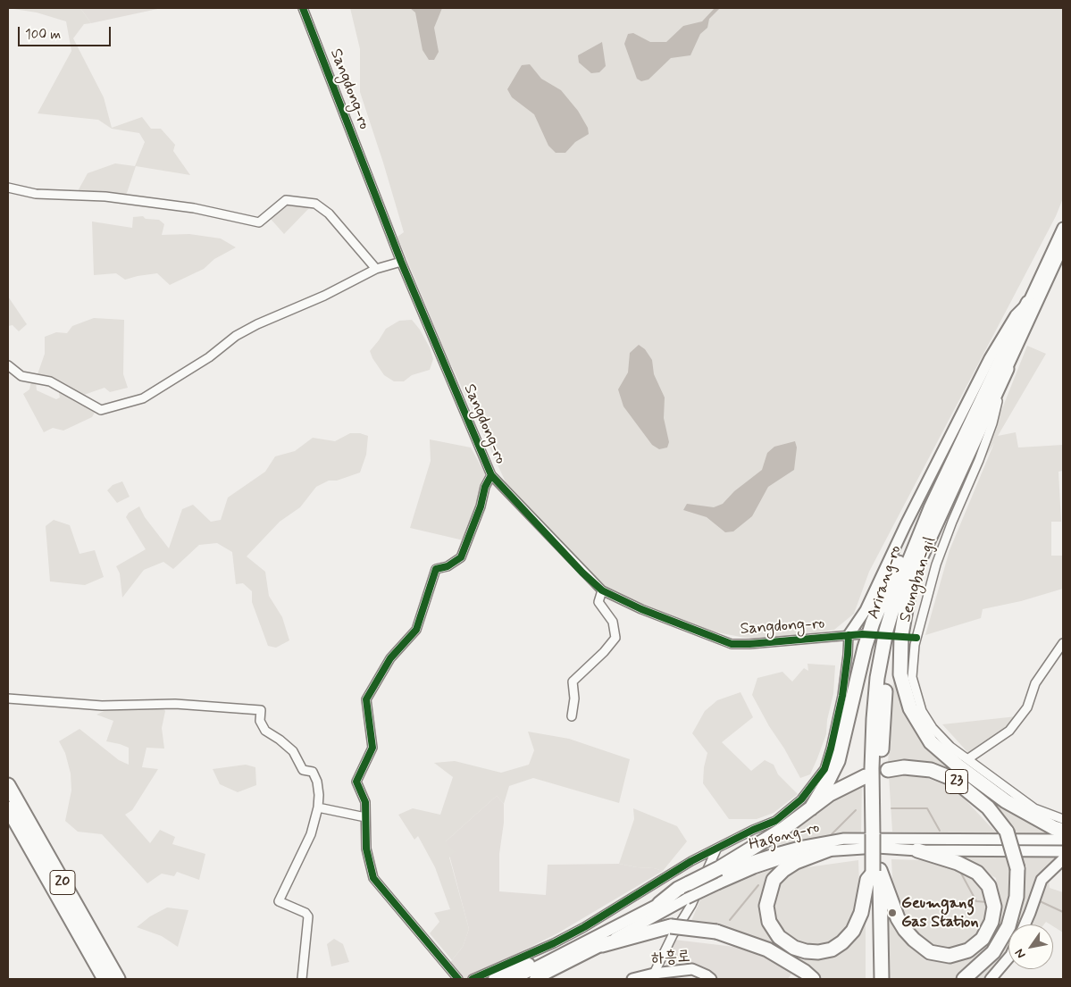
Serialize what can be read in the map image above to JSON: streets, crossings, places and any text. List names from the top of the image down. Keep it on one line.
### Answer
{"streets":{"highway":["Arirang-ro","23","20"],"street":["Sangdong-ro","Seungban-gil","Hagong-ro","하흥로"]},"crossings":[["Seungban-gil","Arirang-ro"]],"places":["Geumgang Gas Station"],"scale_bar":"100 m","north":"bottom left"}
